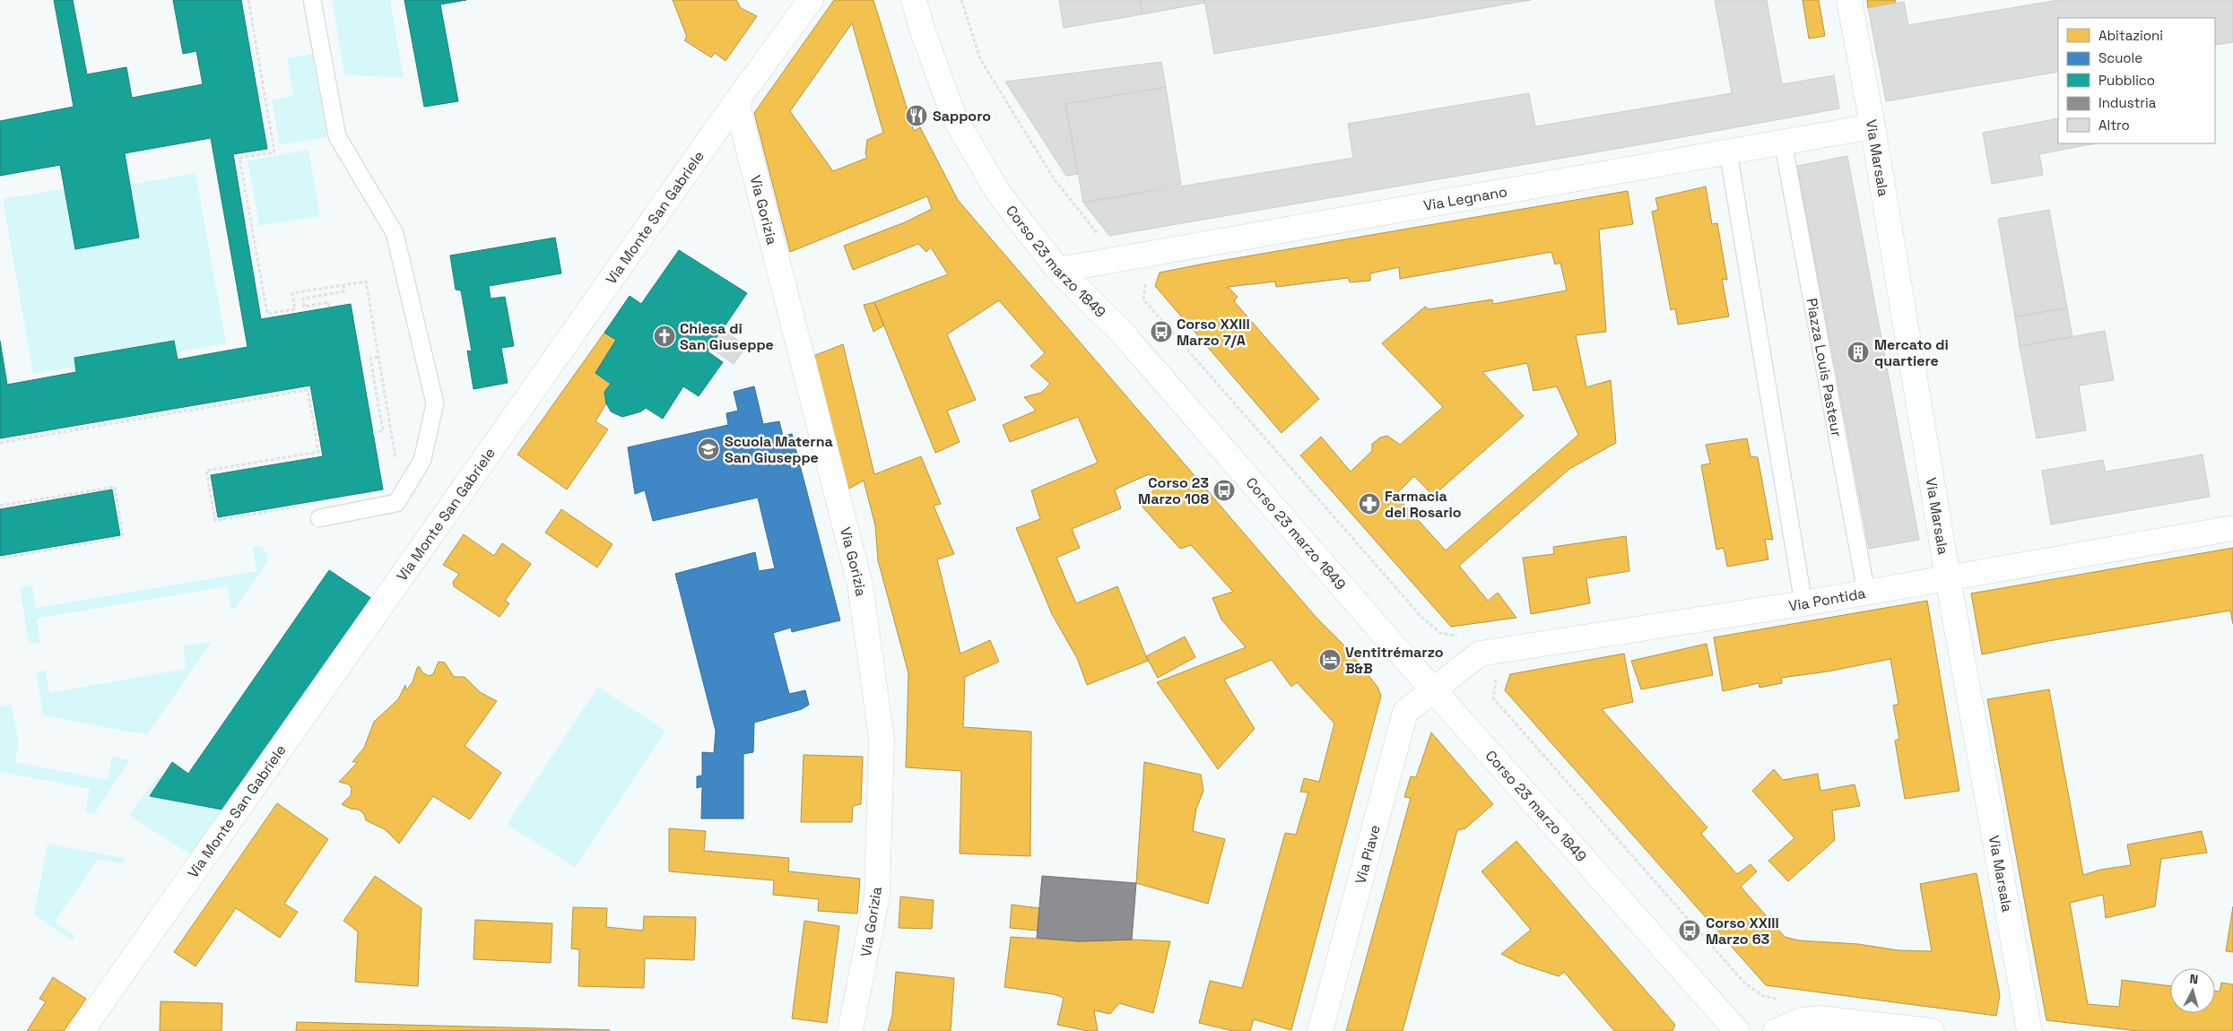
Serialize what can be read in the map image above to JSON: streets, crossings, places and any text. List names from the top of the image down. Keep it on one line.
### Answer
{"streets":{"street":["Via Marsala","Via Legnano","Via Gorizia","Via Monte San Gabriele","Corso 23 marzo 1849","Via Pontida","Via Piave"],"lane":["Piazza Louis Pasteur"]},"crossings":[["Via Marsala","Via Legnano"],["Via Marsala","Via Pontida"],["Via Legnano","Corso 23 marzo 1849"],["Via Legnano","Piazza Louis Pasteur"],["Via Gorizia","Via Monte San Gabriele"],["Corso 23 marzo 1849","Via Pontida"],["Corso 23 marzo 1849","Via Piave"],["Piazza Louis Pasteur","Via Pontida"],["Via Pontida","Via Piave"]],"places":{"restaurant":["Sapporo"],"bus stop":["Corso XXIII Marzo 7/A","Corso 23 Marzo 108","Corso XXIII Marzo 63"],"church":["Chiesa di San Giuseppe"],"building":["Mercato di quartiere"],"school or university":["Scuola Materna San Giuseppe"],"pharmacy":["Farmacia del Rosario"],"hotel":["Ventitrémarzo B&B"]},"legend":["Abitazioni","Scuole","Pubblico","Industria","Altro"],"north":"top"}
